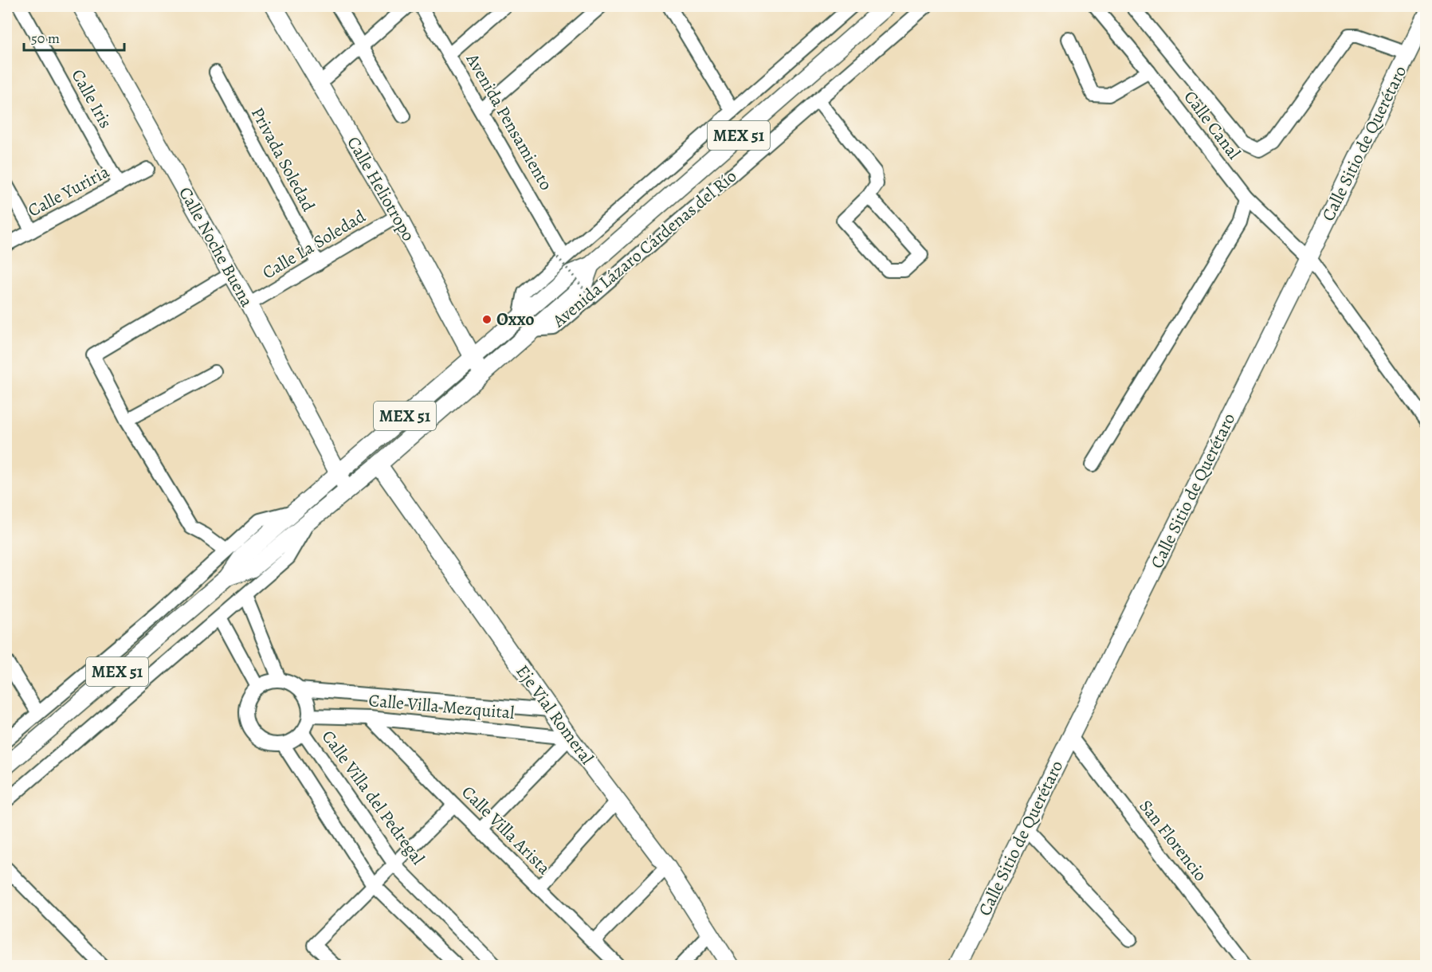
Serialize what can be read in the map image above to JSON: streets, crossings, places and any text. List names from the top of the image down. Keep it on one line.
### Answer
{"streets":{"main road":["MEX 51","Calle Sitio de Querétaro","Calle Heliotropo","Calle Noche Buena","Avenida Lázaro Cárdenas del Río","Eje Vial Romeral"],"street":["Calle Iris","Avenida Pensamiento","Calle Canal","Privada Soledad","Calle Yuriria","Calle La Soledad","Calle Villa Mezquital","Calle Villa del Pedregal","Calle Villa Arista","San Florencio"]},"crossings":[["Calle Iris","Calle Yuriria"],["Calle Canal","Calle Sitio de Querétaro"],["Calle Sitio de Querétaro","San Florencio"],["Privada Soledad","Calle La Soledad"],["Calle Heliotropo","Calle La Soledad"],["Calle Heliotropo","Avenida Lázaro Cárdenas del Río"],["Calle La Soledad","Calle Noche Buena"],["Calle Noche Buena","Avenida Lázaro Cárdenas del Río"],["Avenida Lázaro Cárdenas del Río","Eje Vial Romeral"],["Calle Villa Mezquital","Eje Vial Romeral"],["Calle Villa Mezquital","Calle Villa del Pedregal"],["Calle Villa Mezquital","Calle Villa Arista"]],"places":["Oxxo"],"scale_bar":"50 m"}
